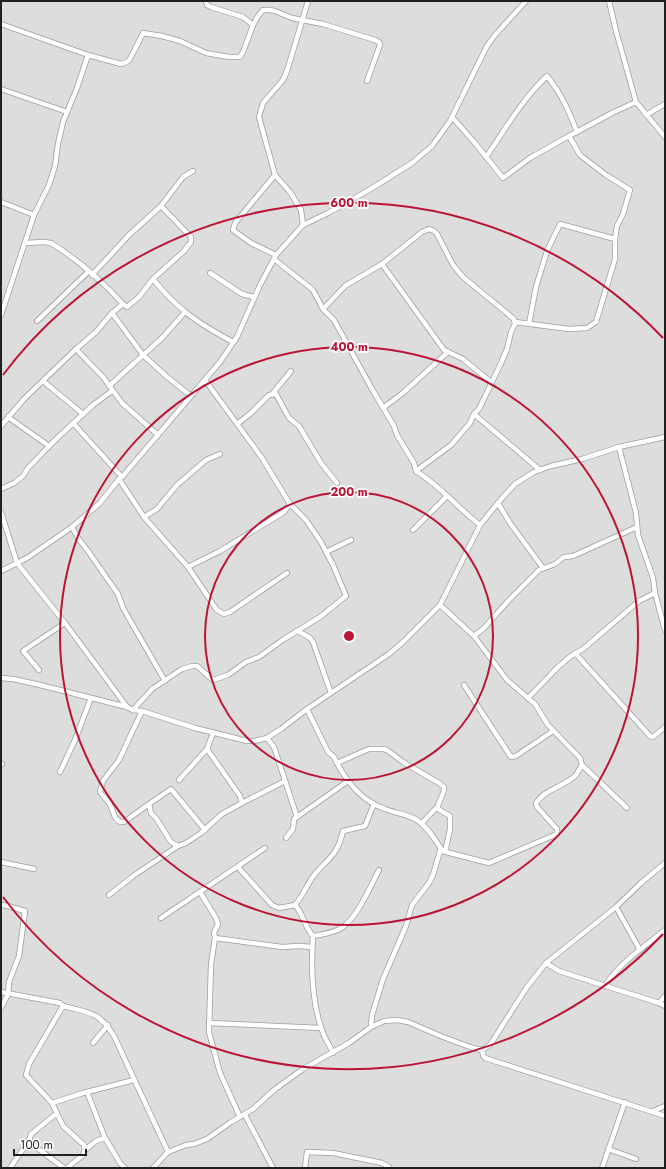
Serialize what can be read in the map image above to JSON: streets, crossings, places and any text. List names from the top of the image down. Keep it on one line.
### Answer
{"scale_bar":"100 m","rings":["600 m","400 m","200 m"]}
